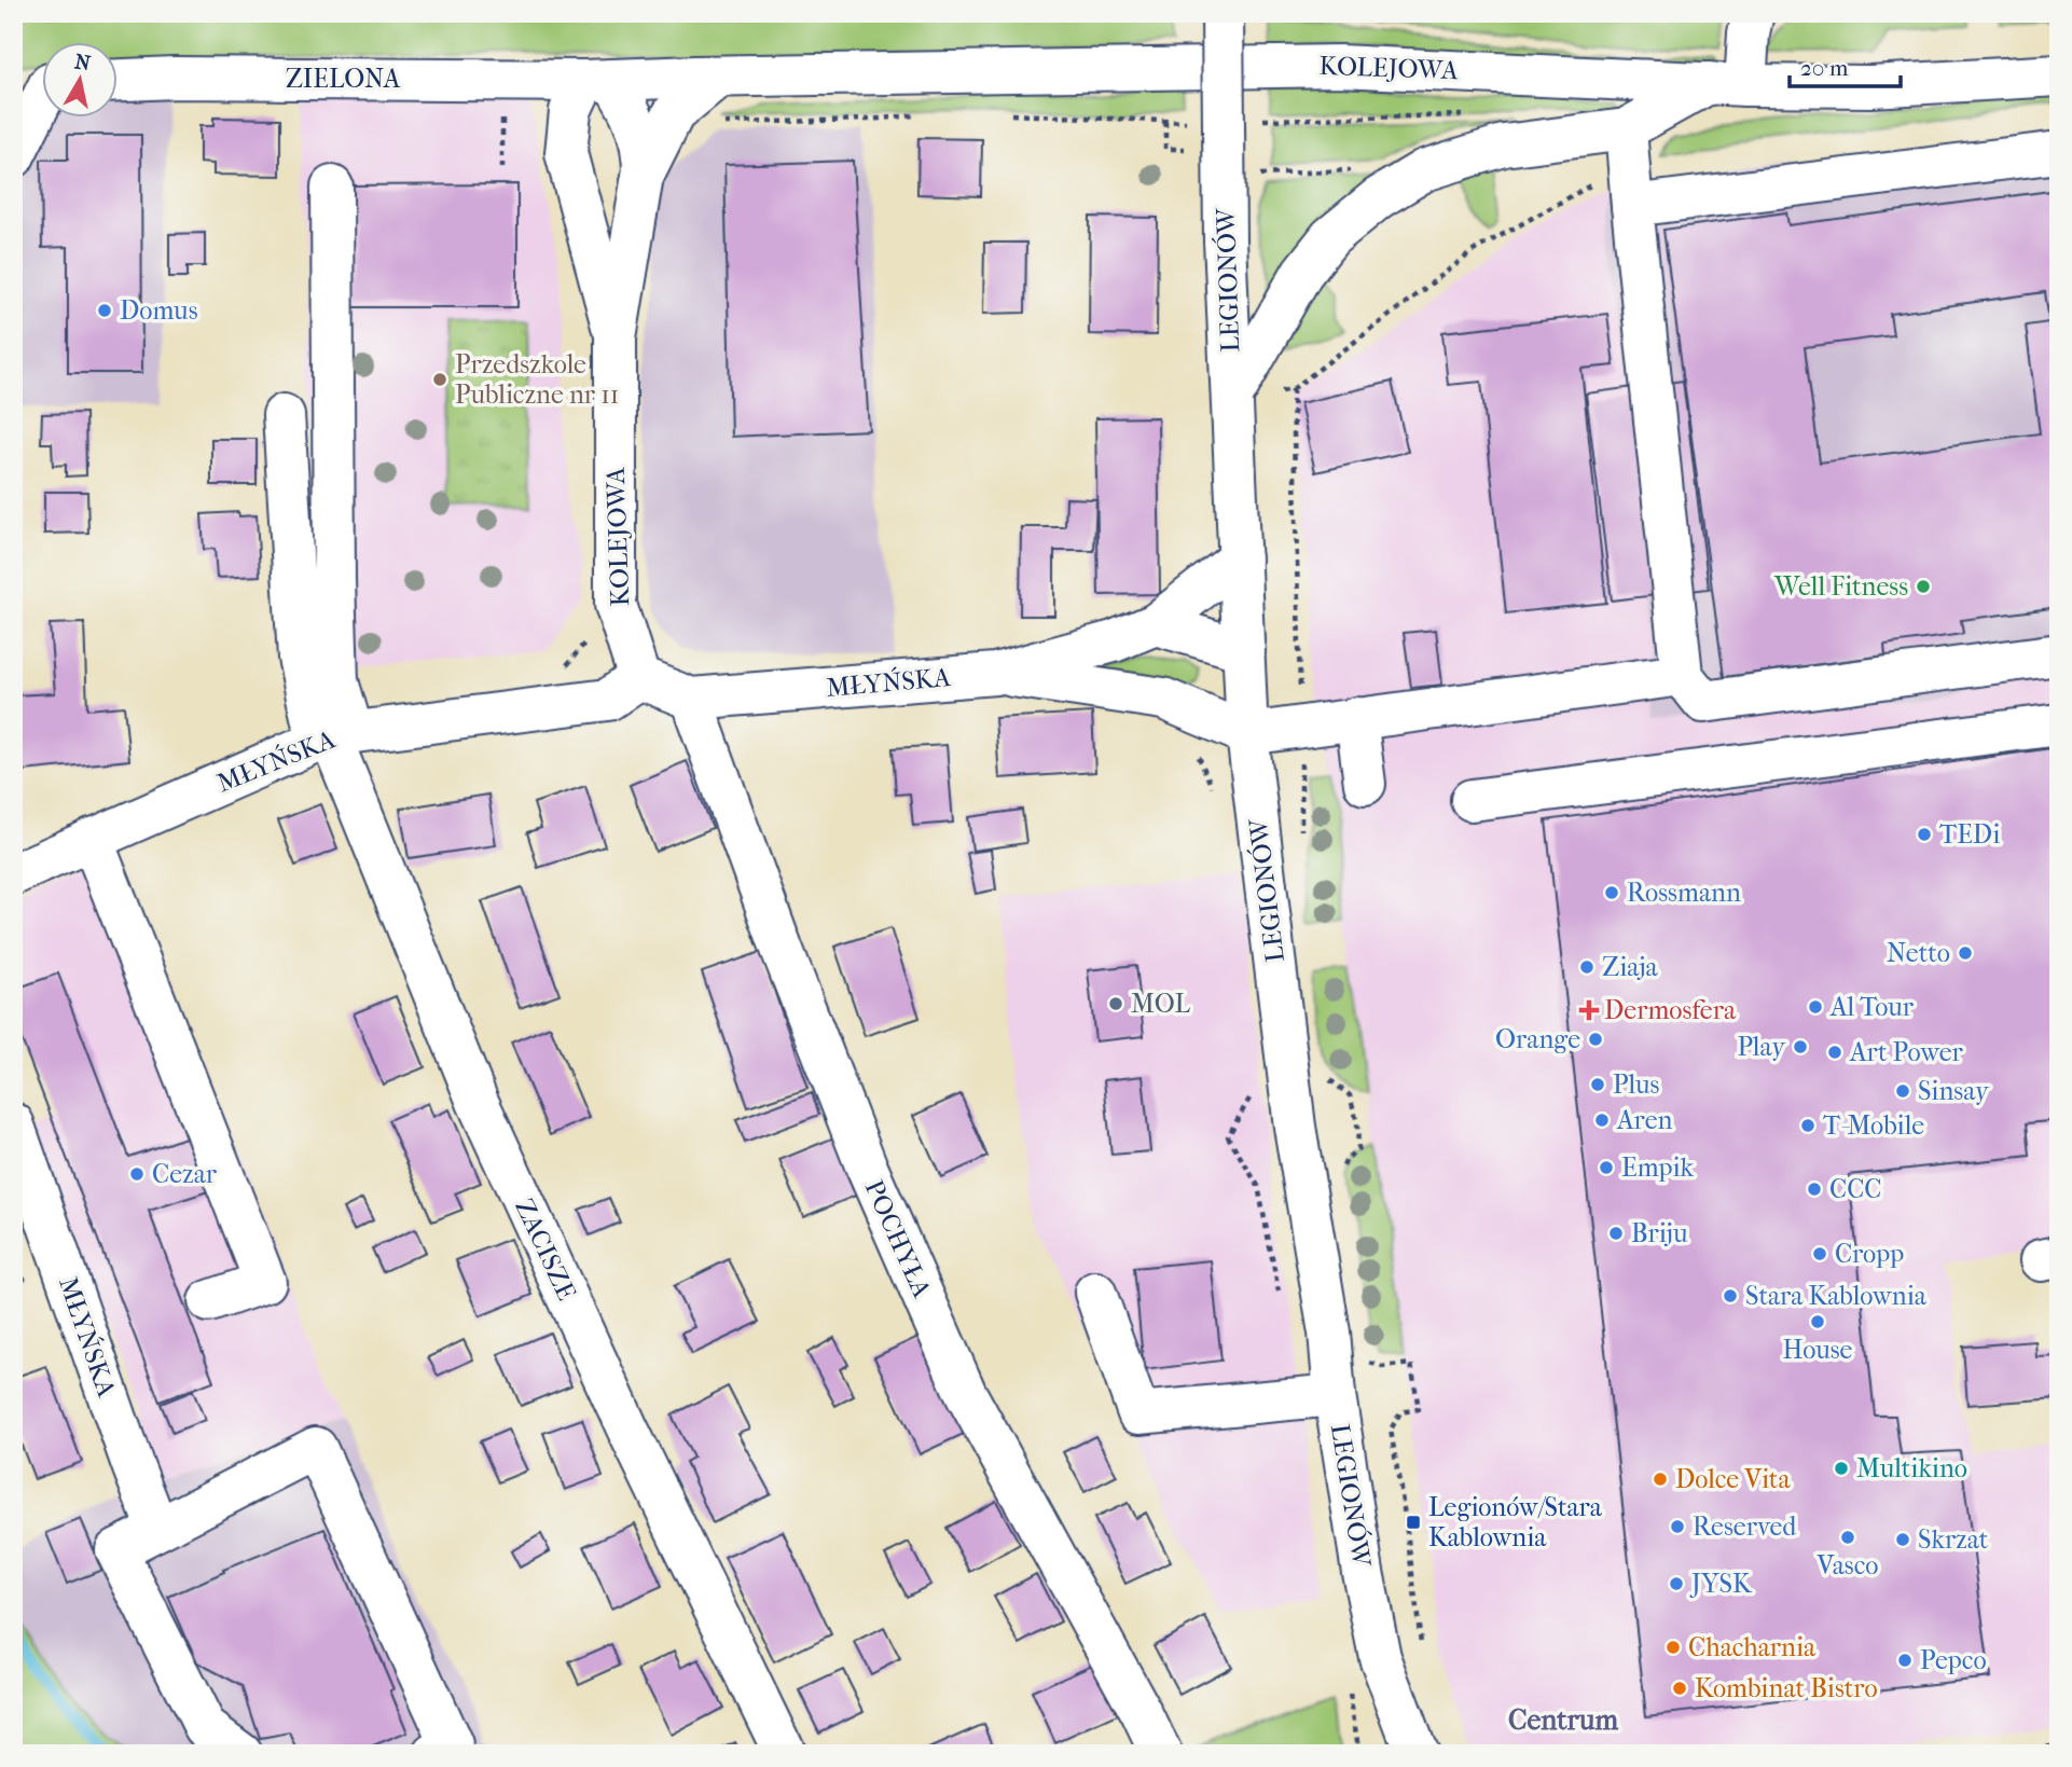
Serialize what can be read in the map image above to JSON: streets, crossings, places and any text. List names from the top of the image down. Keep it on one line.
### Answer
{"streets":{"street":["KOLEJOWA","ZIELONA","LEGIONÓW","MŁYŃSKA","POCHYŁA","ZACISZE"]},"crossings":[["KOLEJOWA","ZIELONA"],["KOLEJOWA","MŁYŃSKA"],["LEGIONÓW","MŁYŃSKA"],["MŁYŃSKA","POCHYŁA"],["MŁYŃSKA","ZACISZE"]],"districts":["Centrum"],"places":{"other":["Domus","Przedszkole Publiczne nr 11","Well Fitness","TEDi","Rossmann","Netto","Ziaja","MOL","Al Tour","Orange","Play","Art Power","Plus","Sinsay","Aren","T-Mobile","Empik","Cezar","CCC","Briju","Cropp","Stara Kablownia","House","Multikino","Dolce Vita","Reserved","Vasco","Skrzat","JYSK","Chacharnia","Pepco","Kombinat Bistro"],"health":["Dermosfera"],"transit":["Legionów/Stara Kablownia"]},"scale_bar":"20 m","north":"top"}
